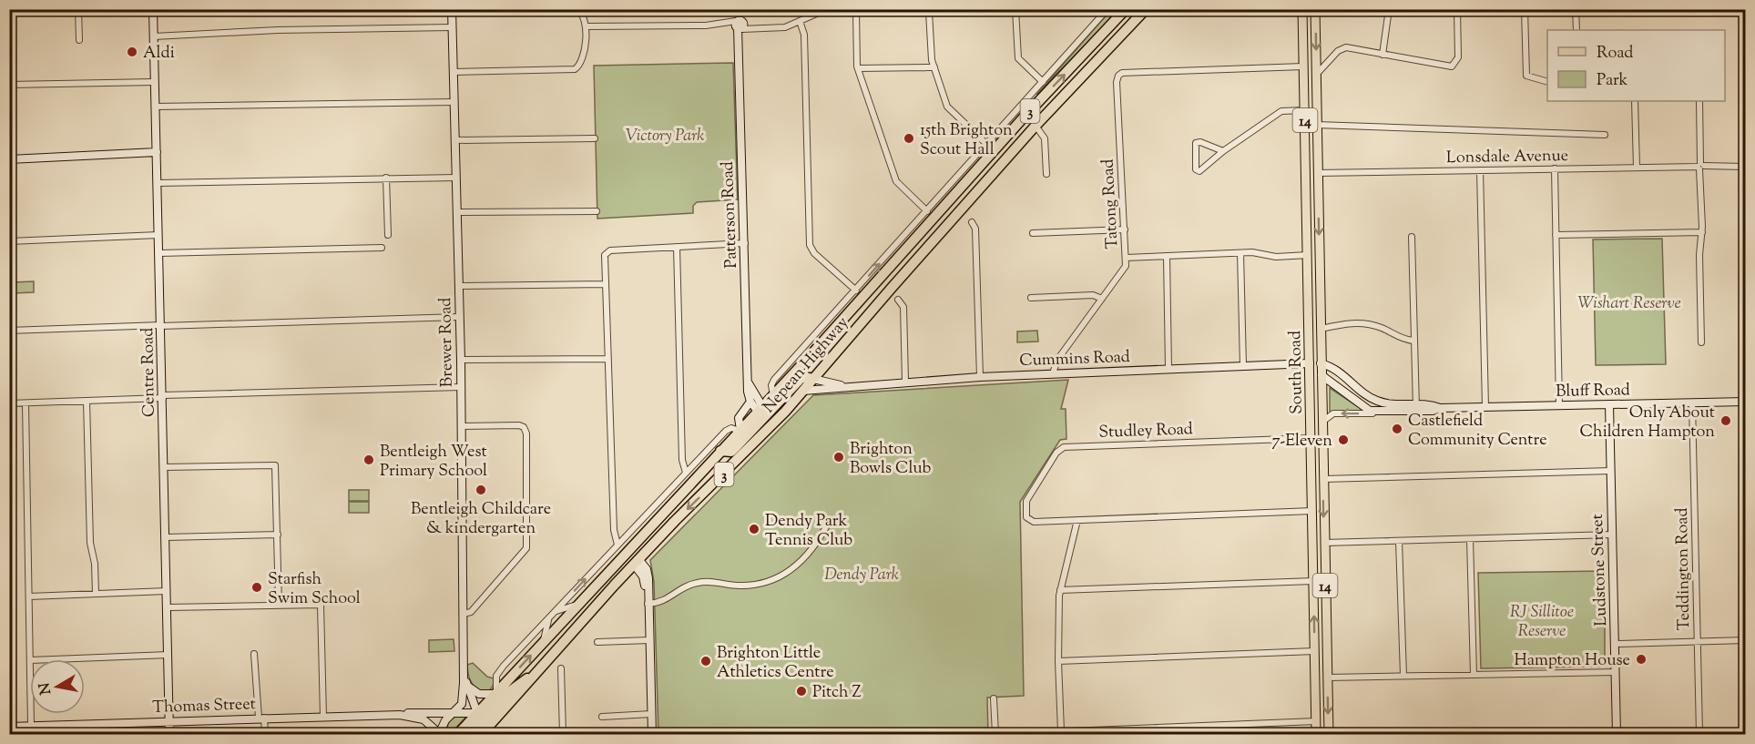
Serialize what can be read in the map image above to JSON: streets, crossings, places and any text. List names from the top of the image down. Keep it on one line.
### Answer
{"streets":{"highway":["3","Nepean Highway"],"main road":["14","South Road"],"street":["Lonsdale Avenue","Tatong Road","Patterson Road","Brewer Road","Cummins Road","Centre Road","Bluff Road","Studley Road","Teddington Road","Ludstone Street","Thomas Street"]},"crossings":[["Lonsdale Avenue","South Road"],["Tatong Road","Cummins Road"],["Tatong Road","South Road"],["Patterson Road","Nepean Highway"],["Brewer Road","Nepean Highway"],["Brewer Road","Thomas Street"],["Cummins Road","Nepean Highway"],["Cummins Road","South Road"],["Nepean Highway","Thomas Street"],["Centre Road","Thomas Street"],["South Road","Bluff Road"],["South Road","Studley Road"],["Bluff Road","Teddington Road"],["Bluff Road","Ludstone Street"]],"parks":["Victory Park","Wishart Reserve","Dendy Park","RJ Sillitoe Reserve"],"places":["Aldi","15th Brighton Scout Hall","Only About Children Hampton","Castlefield Community Centre","7-Eleven","Brighton Bowls Club","Bentleigh West Primary School","Bentleigh Childcare & kindergarten","Dendy Park Tennis Club","Starfish Swim School","Hampton House","Brighton Little Athletics Centre","Pitch Z"],"legend":["Road","Park"],"north":"left"}
